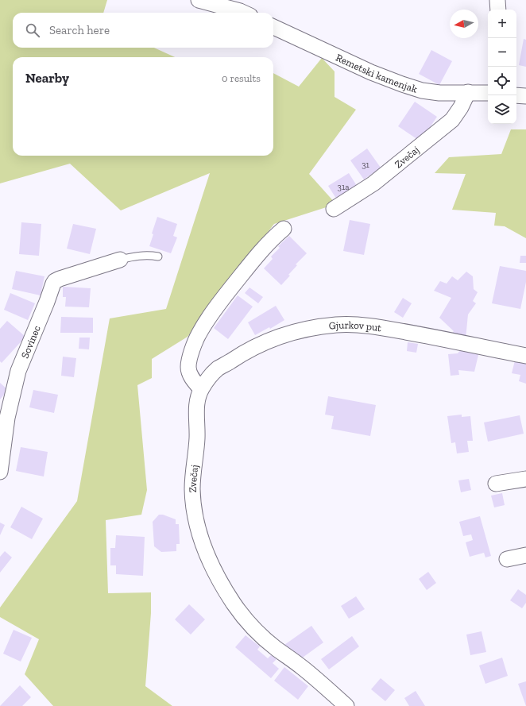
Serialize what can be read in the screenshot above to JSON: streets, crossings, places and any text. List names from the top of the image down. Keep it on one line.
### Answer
{"streets":{"street":["Remetski kamenjak","Zvečaj","Gjurkov put","Sovinec"]},"crossings":[["Remetski kamenjak","Zvečaj"],["Zvečaj","Gjurkov put"]],"house_numbers":["31","31a"],"north":"left","page":{"map_buttons":["+","−"],"search":"Search here","heading":["Nearby","0 results"]}}
